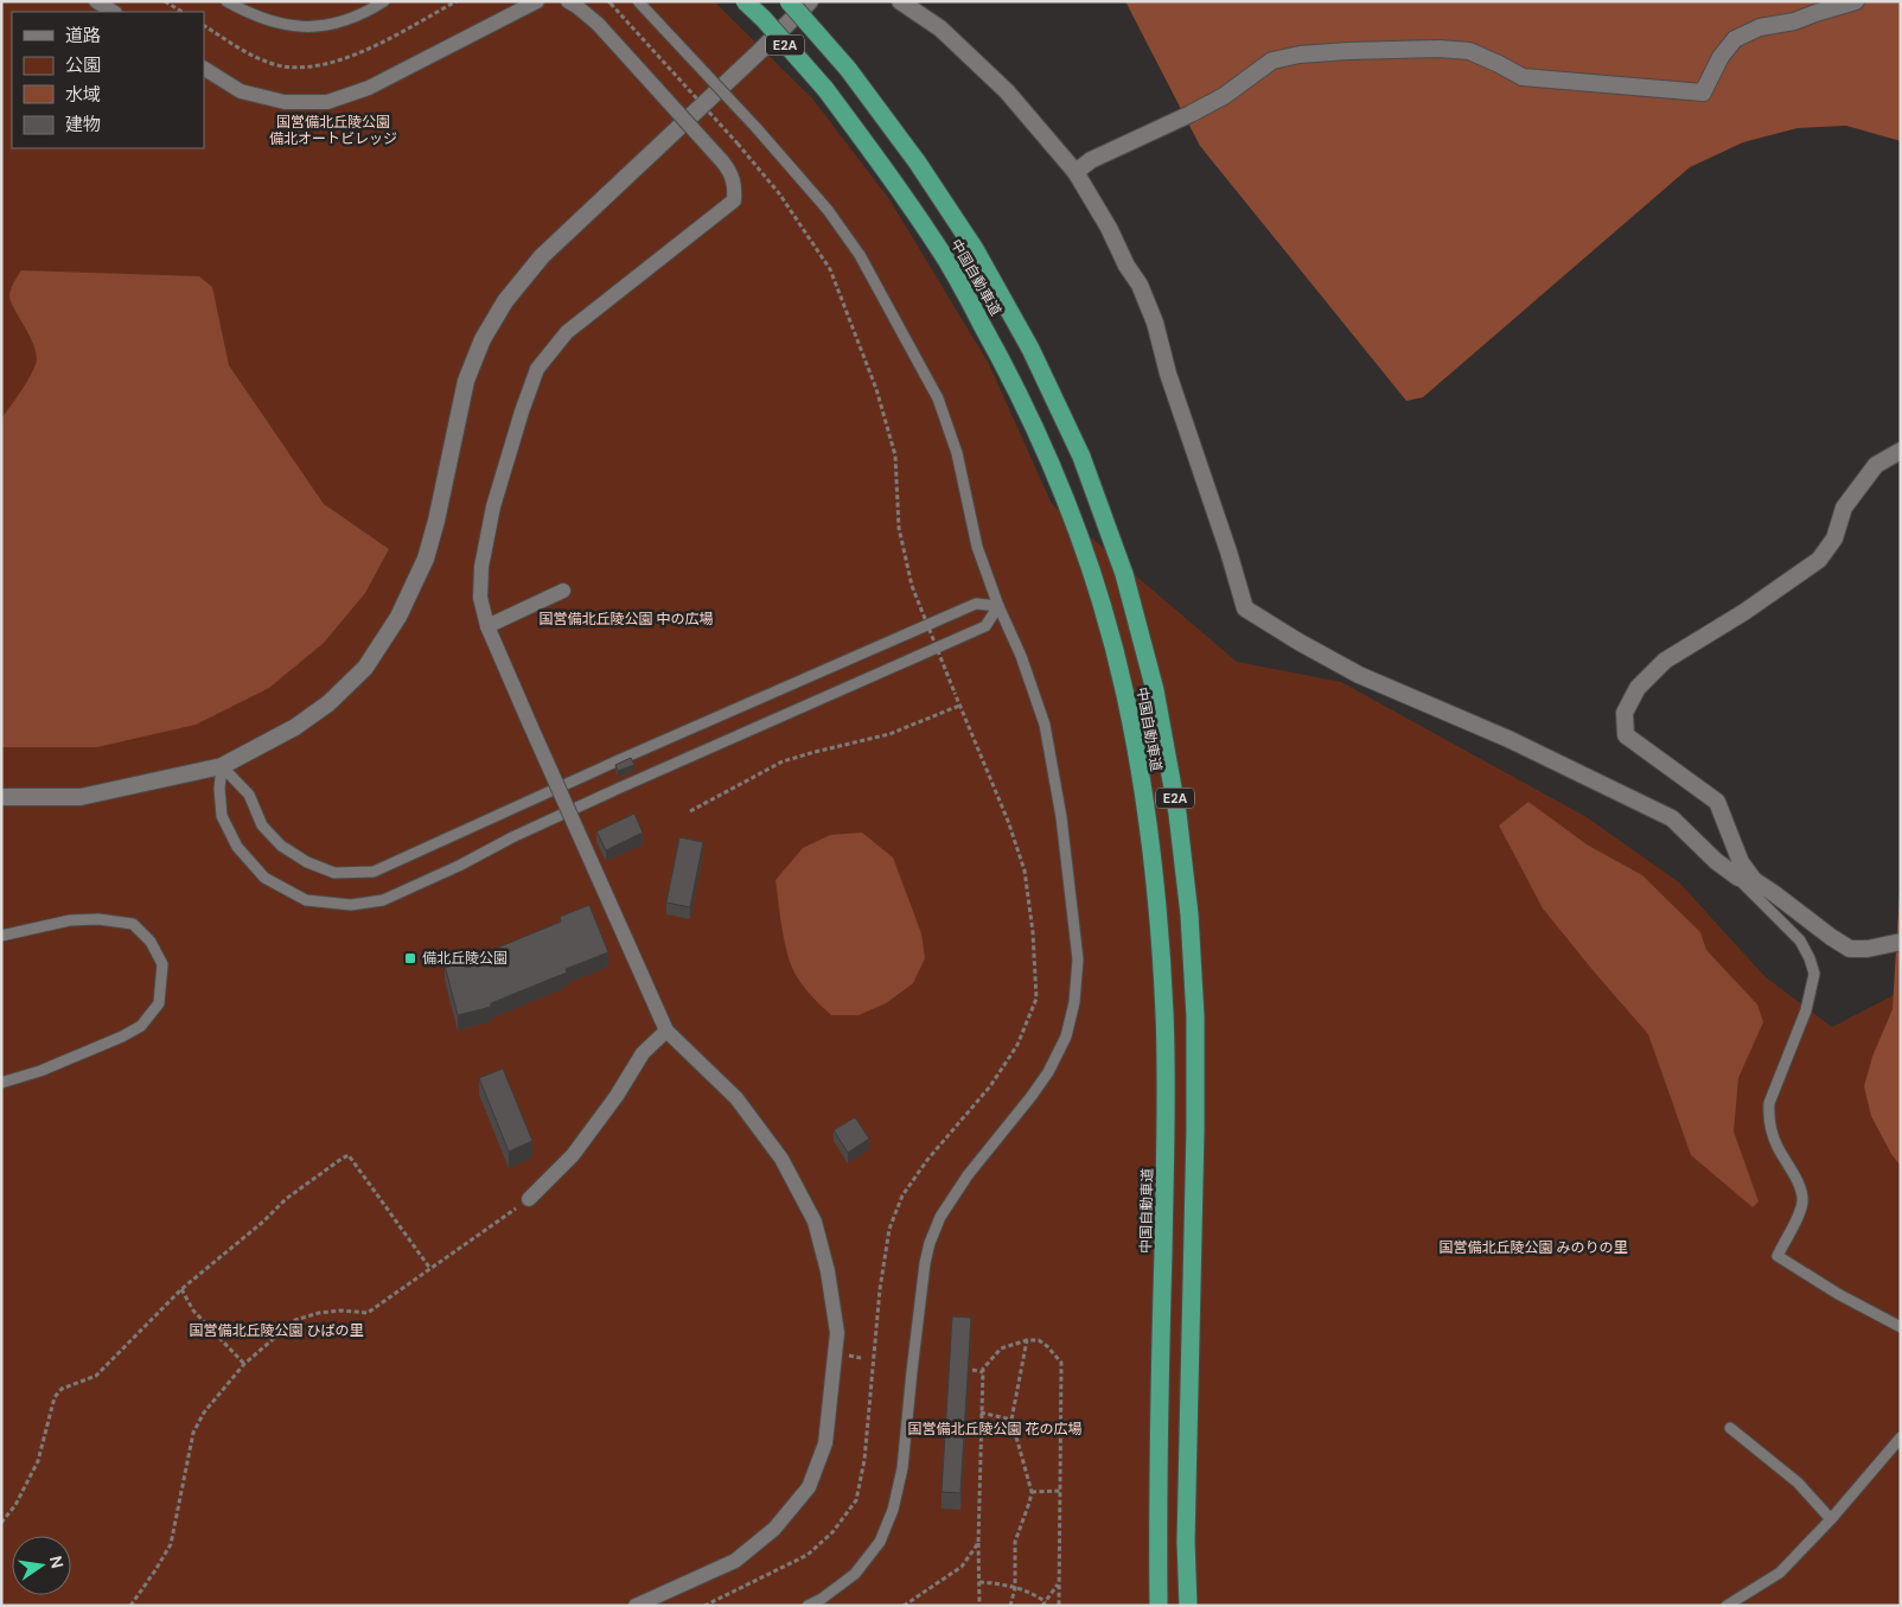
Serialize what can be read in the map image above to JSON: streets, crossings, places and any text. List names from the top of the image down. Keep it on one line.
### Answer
{"streets":{"highway":["E2A","中国自動車道"]},"parks":["国営備北丘陵公園 備北オートビレッジ","国営備北丘陵公園 中の広場","国営備北丘陵公園 みのりの里","国営備北丘陵公園 ひばの里","国営備北丘陵公園 花の広場"],"places":{"transit":["備北丘陵公園"]},"legend":["道路","公園","水域","建物"],"north":"right"}
